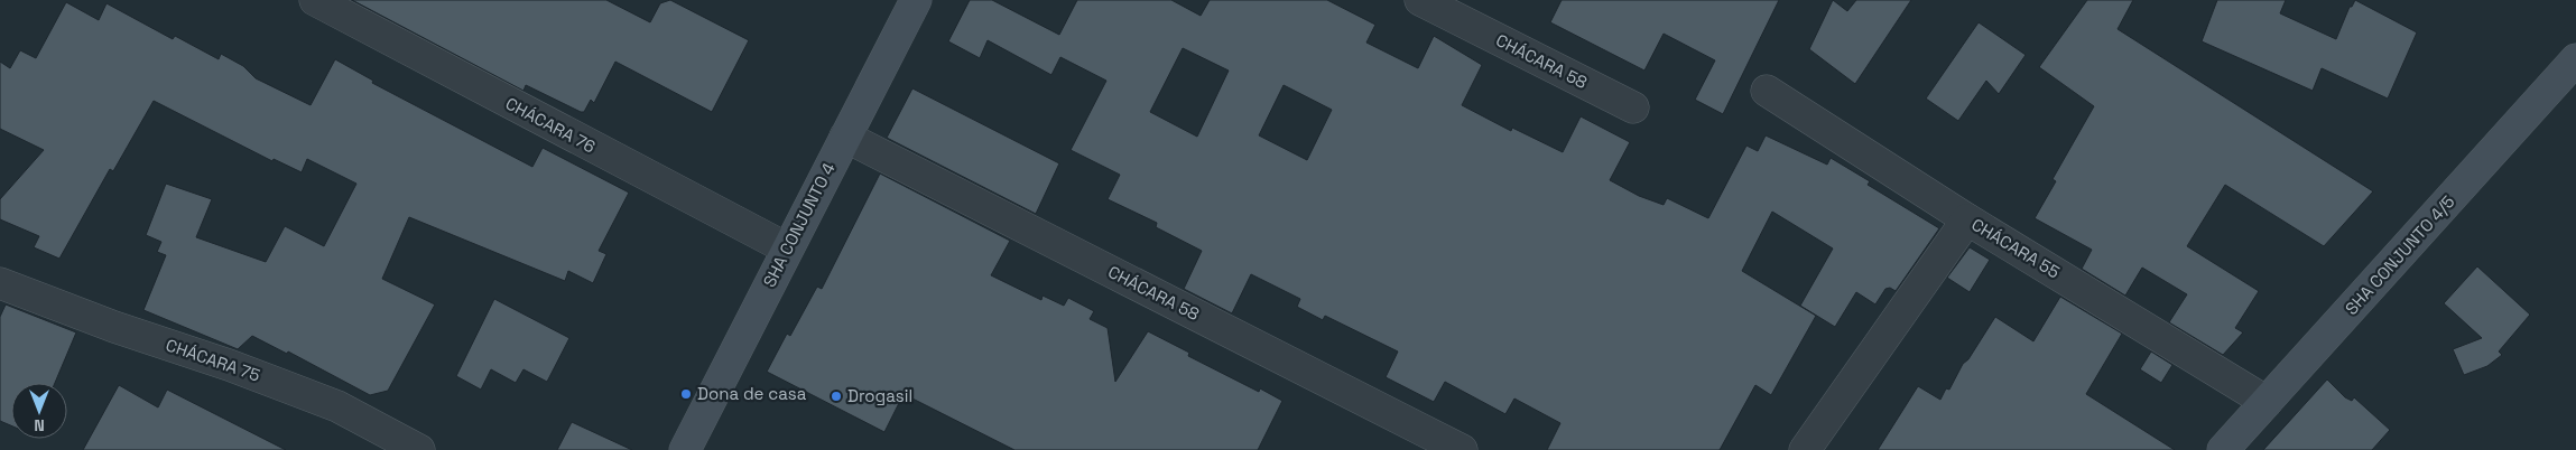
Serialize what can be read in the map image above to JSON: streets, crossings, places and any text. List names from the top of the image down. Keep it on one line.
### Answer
{"streets":{"street":["CHÁCARA 58","CHÁCARA 76","SHA CONJUNTO 4","CHÁCARA 55","SHA CONJUNTO 4/5","CHÁCARA 75"]},"crossings":[["CHÁCARA 58","SHA CONJUNTO 4"],["CHÁCARA 76","SHA CONJUNTO 4"],["CHÁCARA 55","SHA CONJUNTO 4/5"]],"places":["Dona de casa","Drogasil"],"north":"bottom"}
